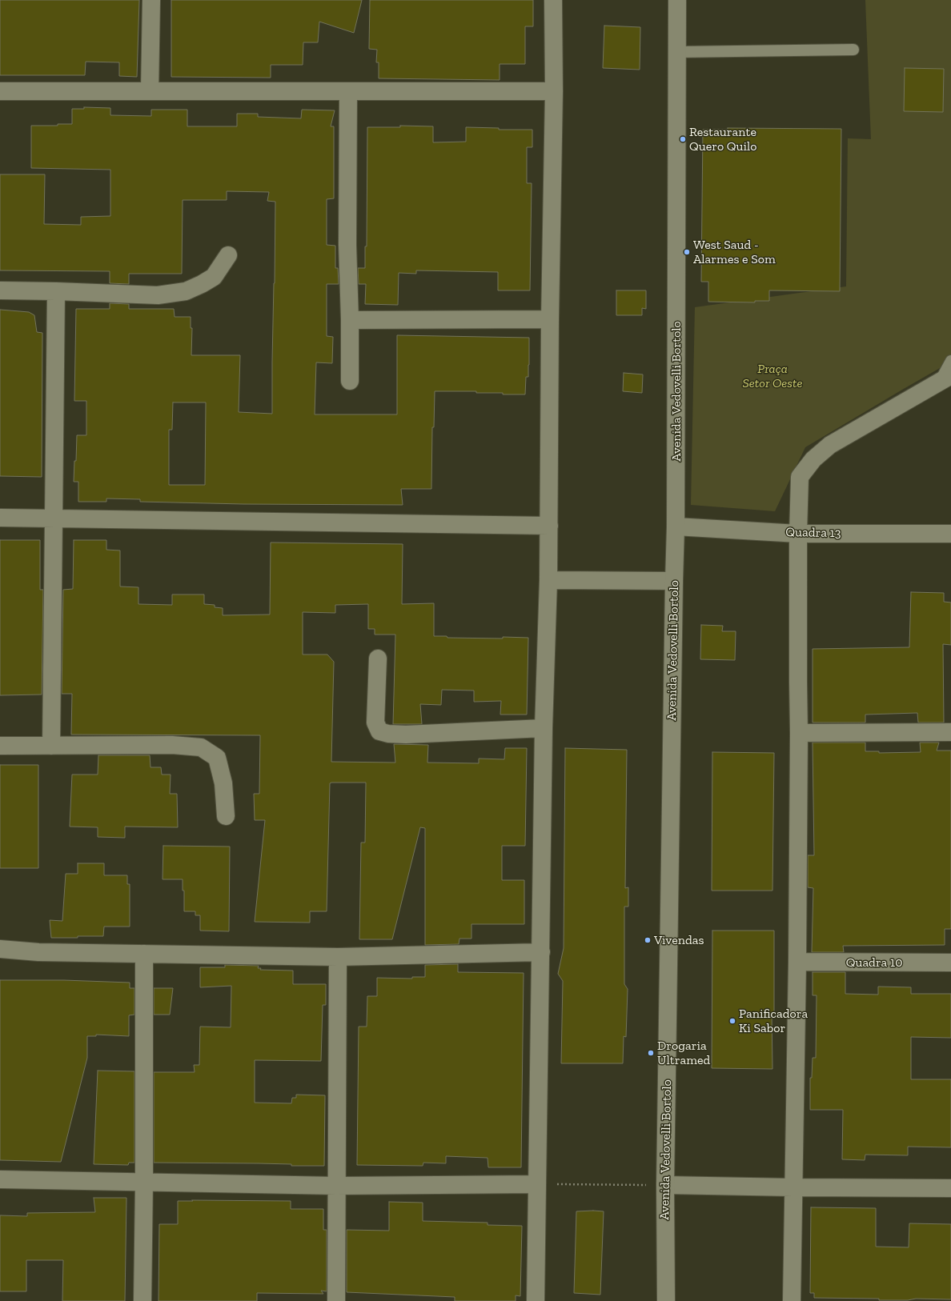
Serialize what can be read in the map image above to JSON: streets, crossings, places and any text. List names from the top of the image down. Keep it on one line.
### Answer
{"streets":{"street":["Avenida Vedovelli Bortolo","Quadra 13","Quadra 10"]},"crossings":[["Avenida Vedovelli Bortolo","Quadra 13"]],"parks":["Praça Setor Oeste"],"places":["Restaurante Quero Quilo","West Saud - Alarmes e Som","Vivendas","Panificadora Ki Sabor","Drogaria Ultramed"]}
